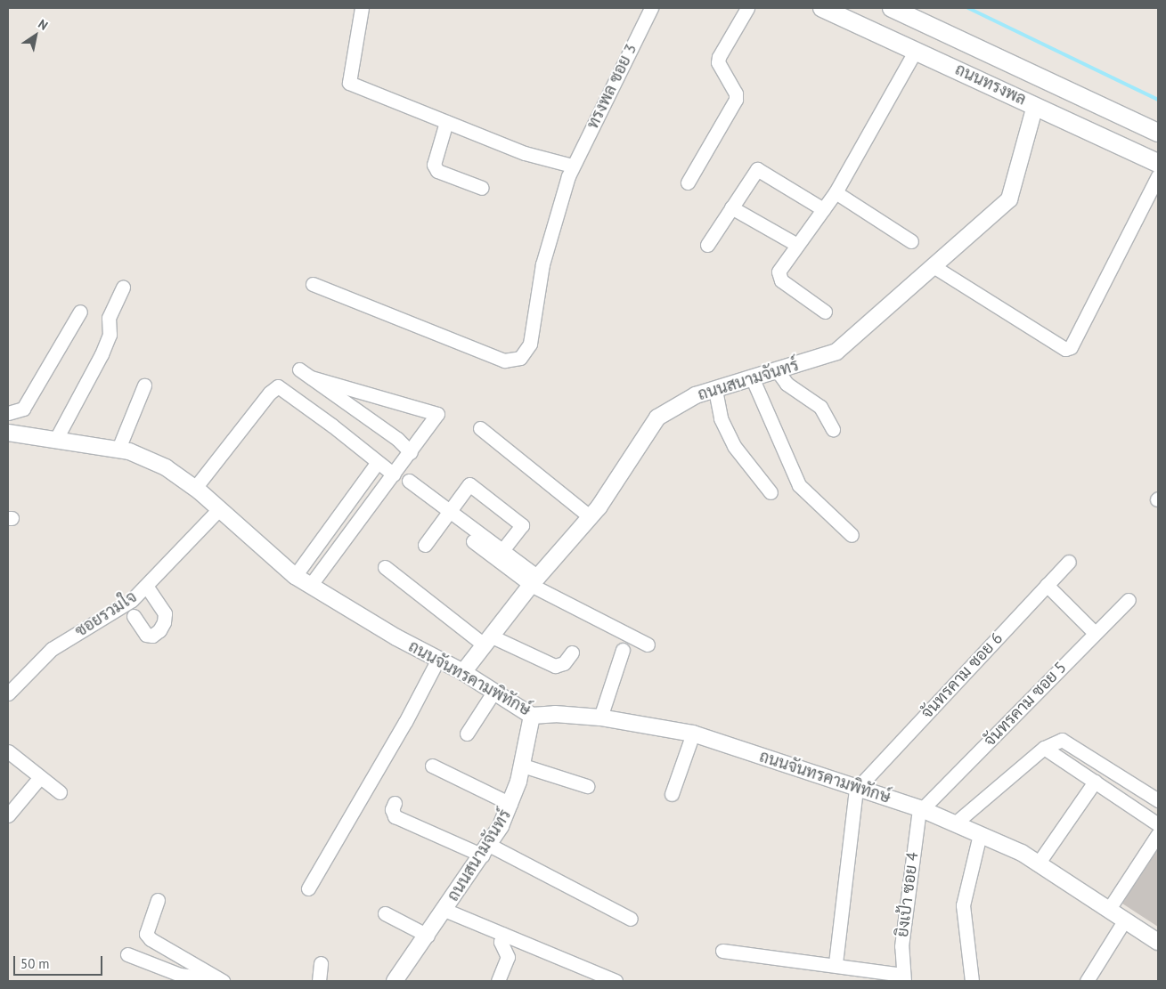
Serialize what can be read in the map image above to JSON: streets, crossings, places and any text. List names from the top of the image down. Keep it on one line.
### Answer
{"streets":{"main road":["ถนนทรงพล"],"street":["ทรงพล ซอย 3","ถนนสนามจันทร์","ซอยรวมใจ","จันทรคาม ซอย 6","ถนนจันทรคามพิทักษ์","จันทรคาม ซอย 5","ยิงเป้า ซอย 4"]},"crossings":[["ถนนทรงพล","ถนนสนามจันทร์"],["ถนนสนามจันทร์","ถนนจันทรคามพิทักษ์"],["ซอยรวมใจ","ถนนจันทรคามพิทักษ์"],["จันทรคาม ซอย 6","ถนนจันทรคามพิทักษ์"],["ถนนจันทรคามพิทักษ์","จันทรคาม ซอย 5"],["ถนนจันทรคามพิทักษ์","ยิงเป้า ซอย 4"],["จันทรคาม ซอย 5","ยิงเป้า ซอย 4"]],"scale_bar":"50 m","north":"top right"}
